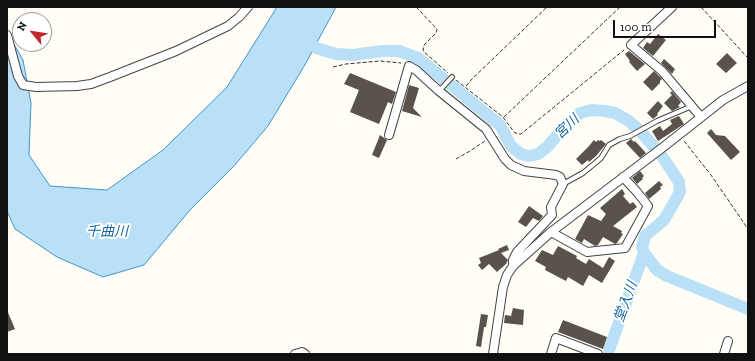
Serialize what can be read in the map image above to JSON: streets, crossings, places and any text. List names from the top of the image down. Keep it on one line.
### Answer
{"water":["宮川","千曲川","堂入川"],"scale_bar":"100 m","north":"top left"}
